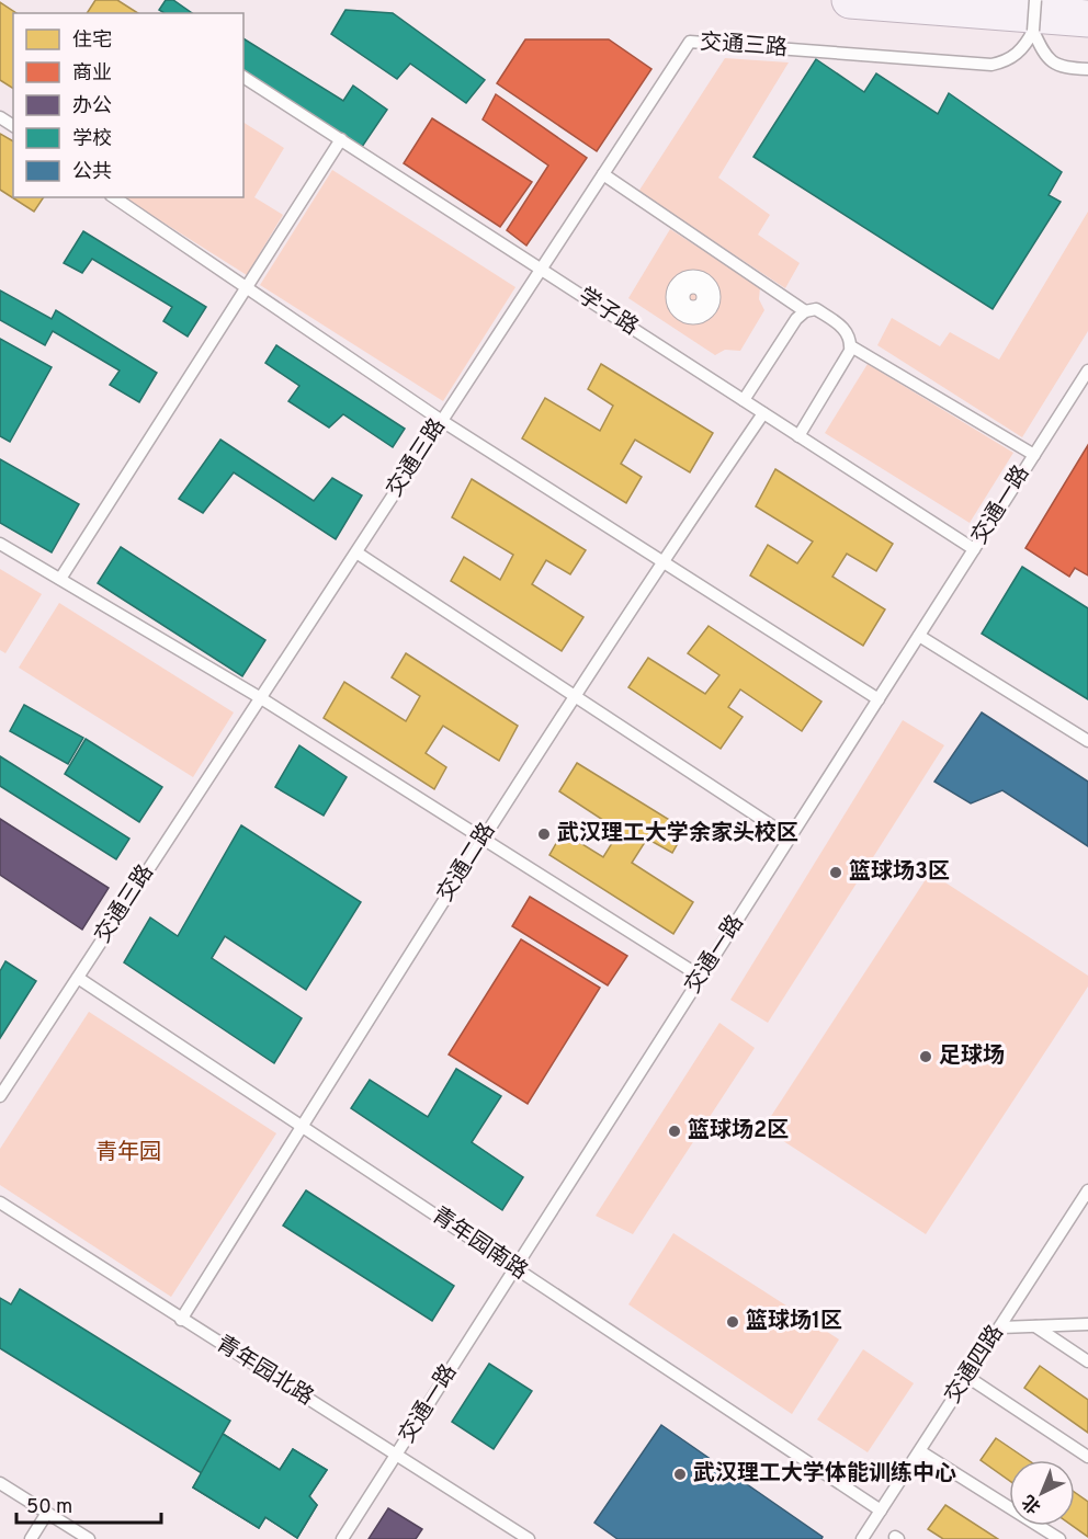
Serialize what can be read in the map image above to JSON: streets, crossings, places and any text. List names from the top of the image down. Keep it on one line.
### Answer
{"streets":{"lane":["交通三路","学子路","交通一路","交通二路","青年园南路","交通四路","青年园北路"]},"crossings":[["交通三路","学子路"],["交通三路","青年园南路"],["学子路","交通一路"],["学子路","交通二路"],["交通一路","青年园南路"],["交通一路","青年园北路"],["交通二路","青年园南路"],["交通二路","青年园北路"],["青年园南路","交通四路"]],"parks":["青年园"],"places":["武汉理工大学余家头校区","篮球场3区","足球场","篮球场2区","篮球场1区","武汉理工大学体能训练中心"],"legend":["住宅","商业","办公","学校","公共"],"scale_bar":"50 m","north":"bottom left"}
